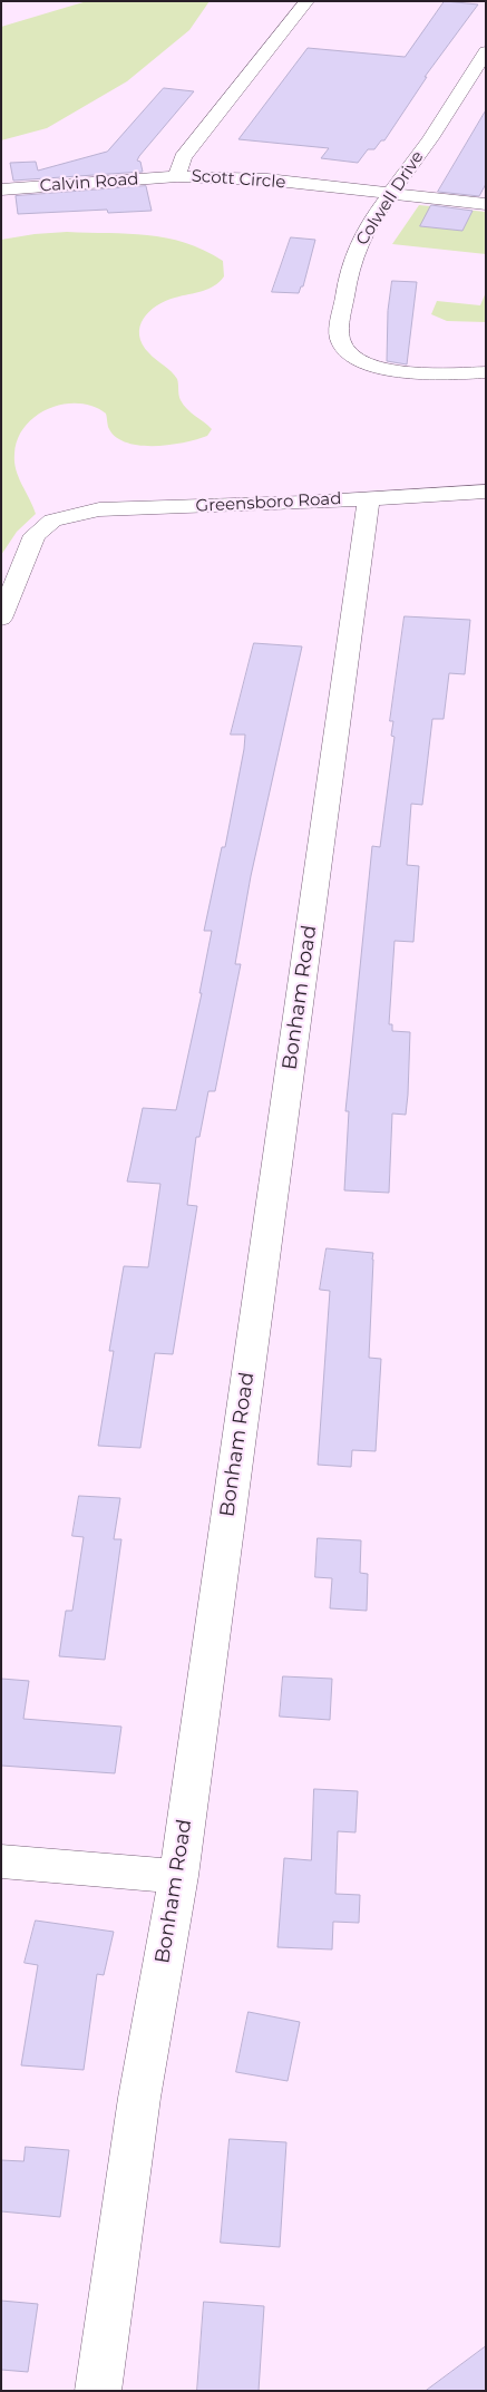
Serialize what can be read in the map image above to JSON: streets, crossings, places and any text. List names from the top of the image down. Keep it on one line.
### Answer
{"streets":{"street":["Scott Circle","Calvin Road","Colwell Drive","Greensboro Road","Bonham Road"]},"crossings":[["Scott Circle","Calvin Road"],["Scott Circle","Colwell Drive"],["Greensboro Road","Bonham Road"]]}
